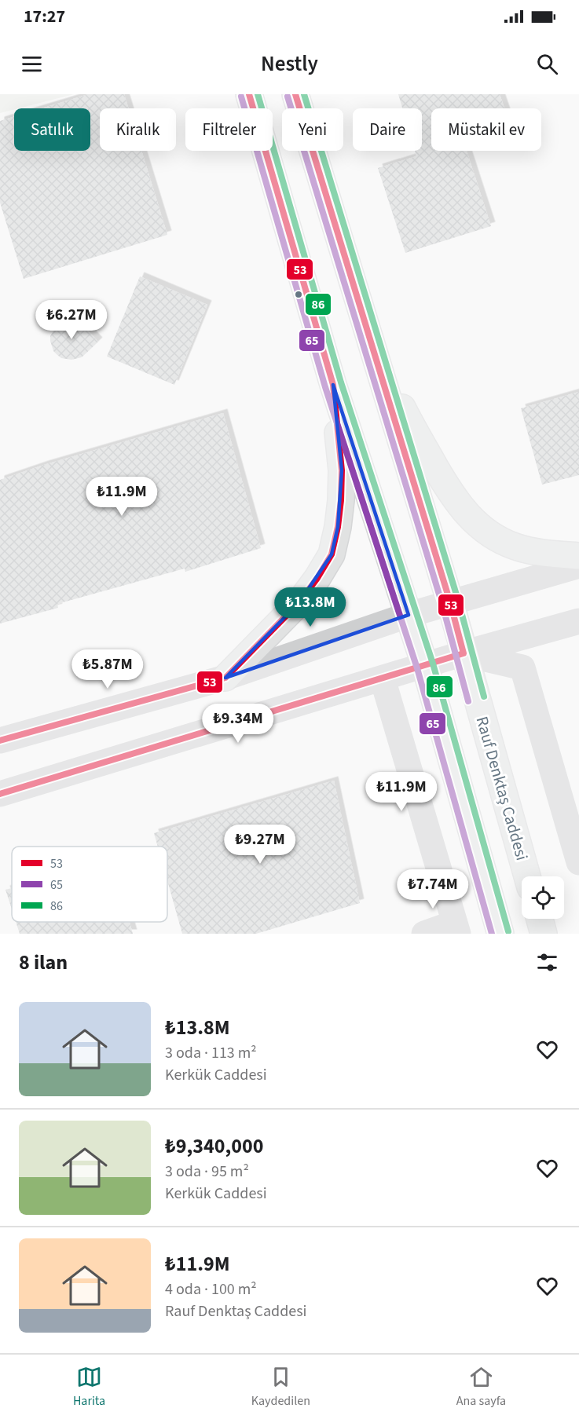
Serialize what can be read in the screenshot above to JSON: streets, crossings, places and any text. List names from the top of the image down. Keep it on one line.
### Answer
{"streets":{"main road":["Rauf Denktaş Caddesi"]},"lines":["transit line 53","transit line 86","transit line 65"],"legend":["53","65","86"],"page":{"status":"17:27","header":"Nestly","chip":["Satılık","Kiralık","Filtreler","Yeni","Daire","Müstakil ev"],"price":["₺6.27M","₺11.9M","₺13.8M","₺5.87M","₺9.34M","₺11.9M","₺9.27M","₺7.74M"],"heading":"8 ilan","list":[{"name":"₺13.8M","note":"3 oda · 113 m² · Kerkük Caddesi"},{"name":"₺9,340,000","note":"3 oda · 95 m² · Kerkük Caddesi"},{"name":"₺11.9M","note":"4 oda · 100 m² · Rauf Denktaş Caddesi"}],"tabs":["Harita","Kaydedilen","Ana sayfa"]}}
